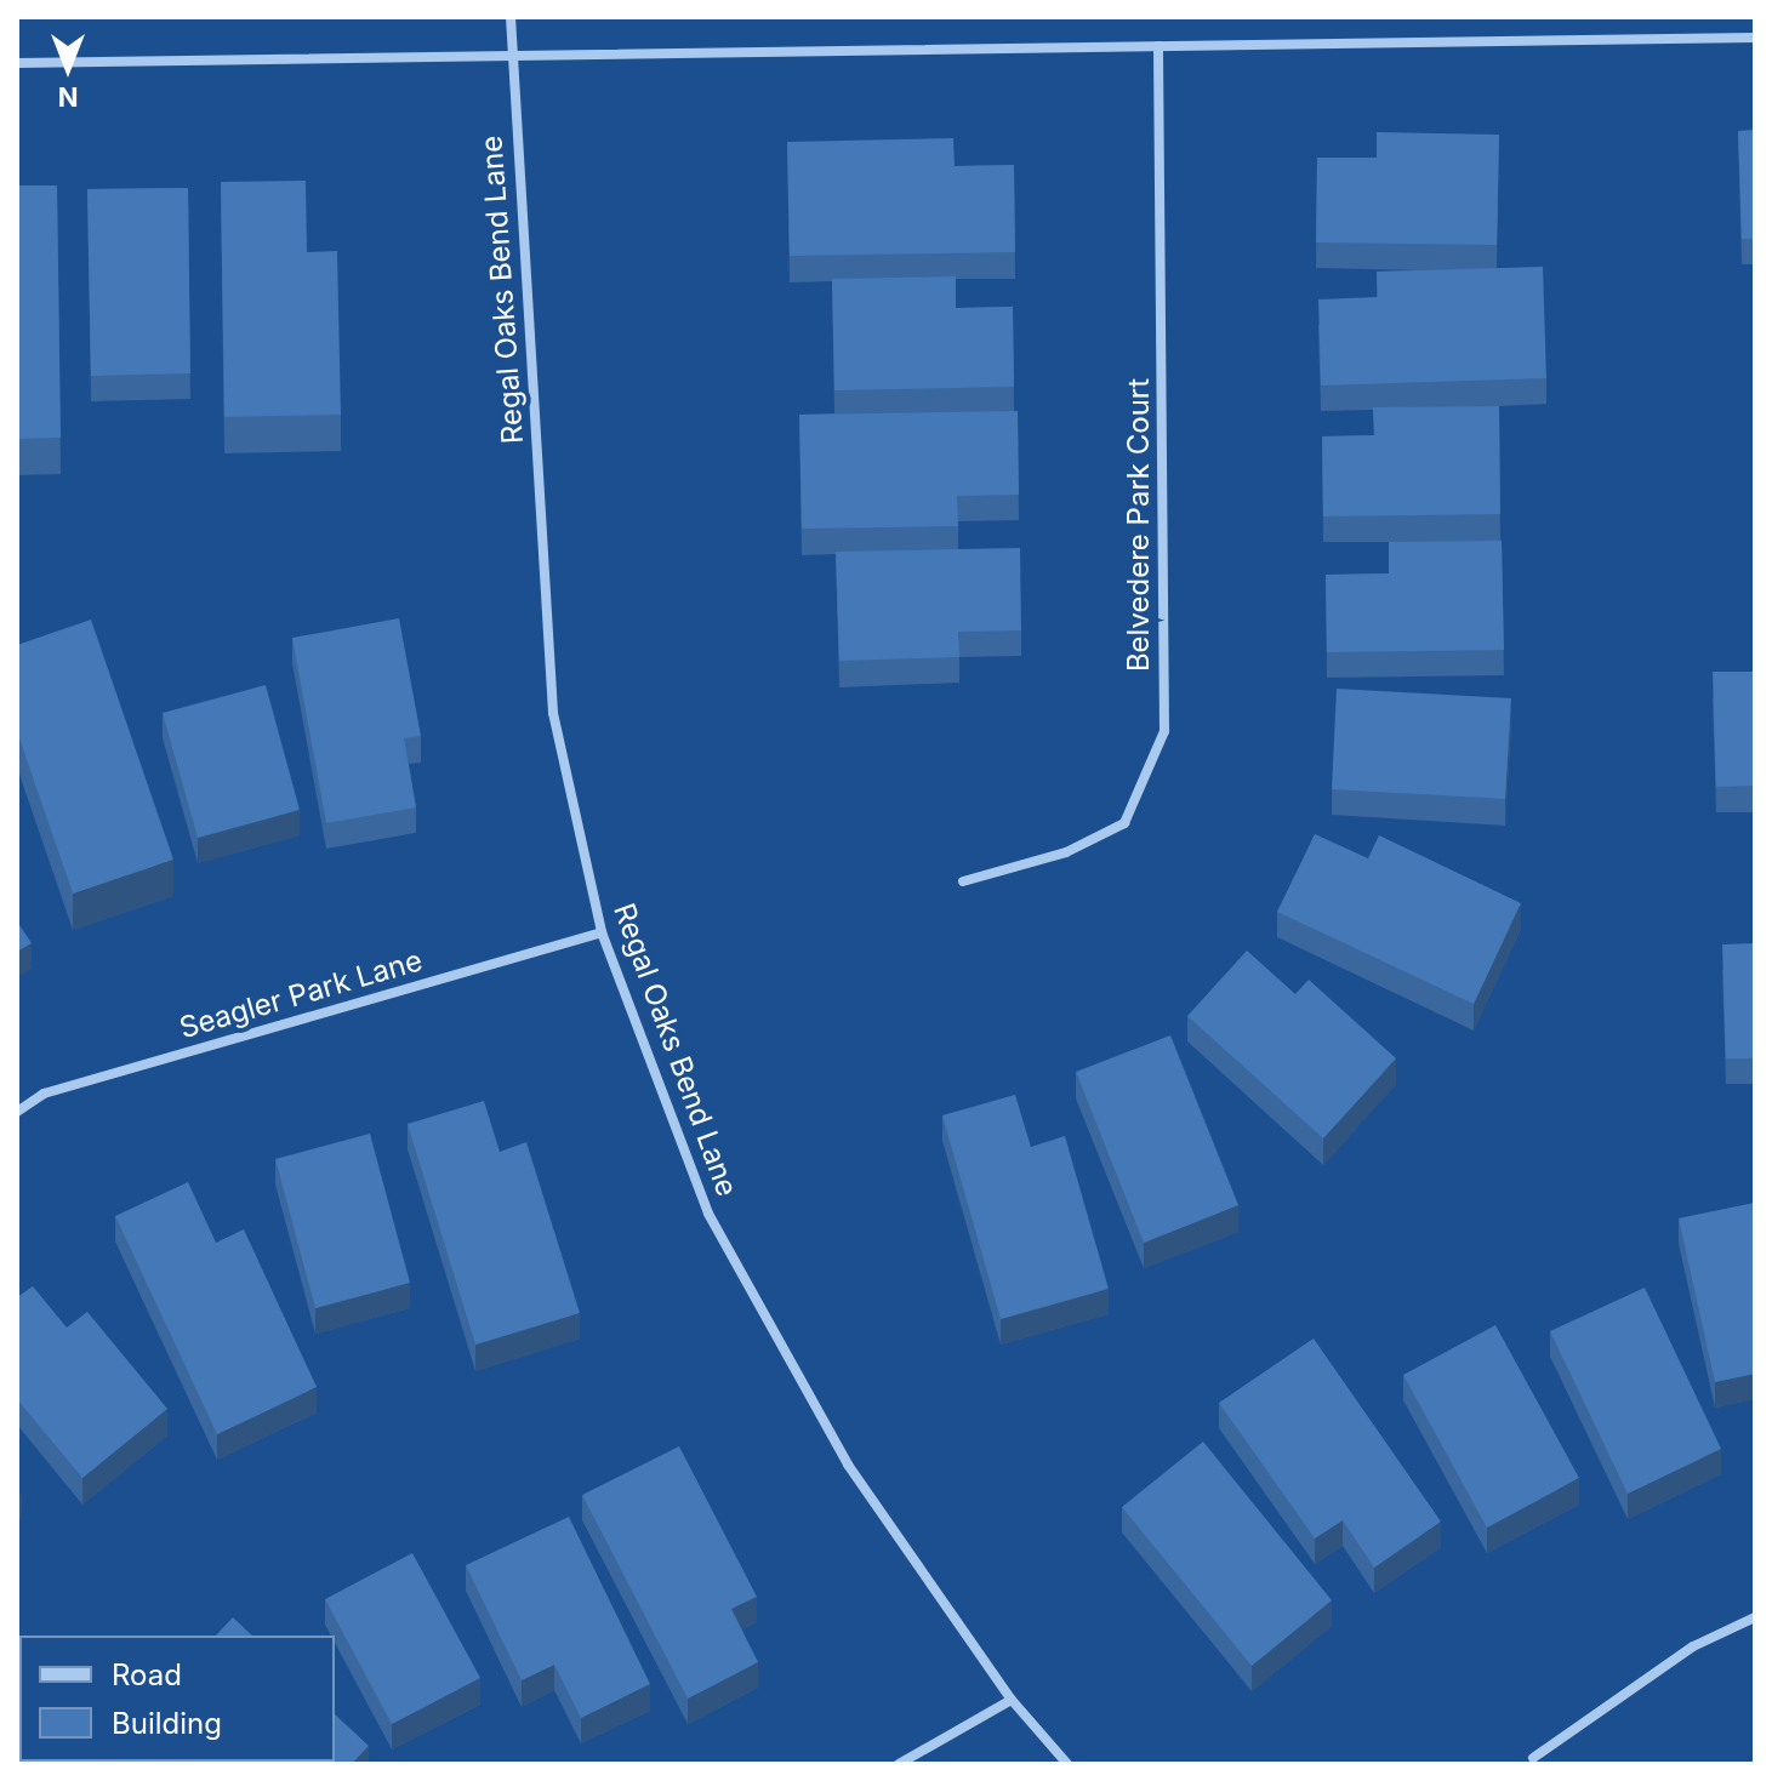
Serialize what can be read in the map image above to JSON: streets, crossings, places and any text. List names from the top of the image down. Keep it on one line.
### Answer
{"streets":{"street":["Regal Oaks Bend Lane","Belvedere Park Court","Seagler Park Lane"]},"crossings":[["Regal Oaks Bend Lane","Seagler Park Lane"]],"legend":["Road","Building"],"north":"bottom"}
